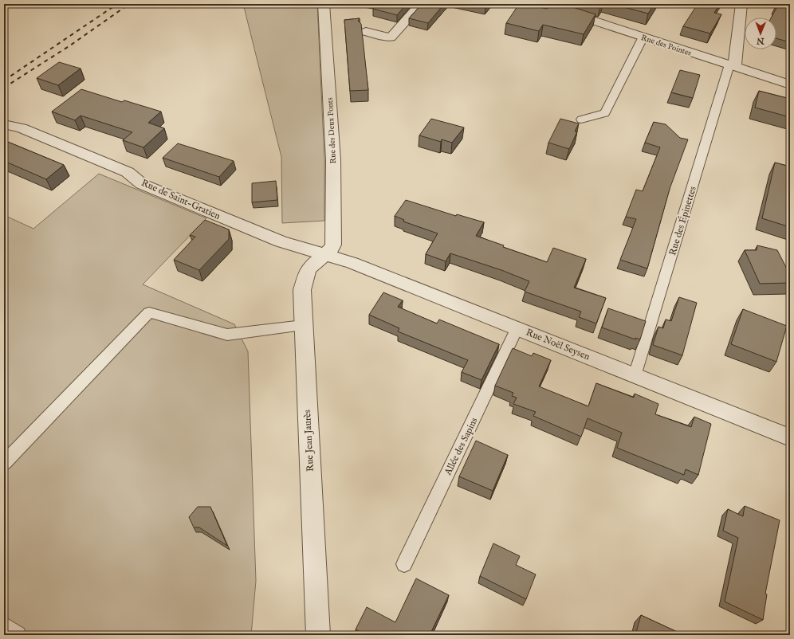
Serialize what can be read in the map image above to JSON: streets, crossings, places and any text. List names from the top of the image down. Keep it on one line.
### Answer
{"streets":{"street":["Rue des Pointes","Rue des Deux Ponts","Rue de Saint-Gratien","Rue Noël Seysen","Rue Jean Jaurès"],"lane":["Rue des Épinettes","Allée des Sapins"]},"crossings":[["Rue des Pointes","Rue des Épinettes"],["Rue des Deux Ponts","Rue de Saint-Gratien"],["Rue des Deux Ponts","Rue Noël Seysen"],["Rue des Deux Ponts","Rue Jean Jaurès"],["Rue de Saint-Gratien","Rue Noël Seysen"],["Rue de Saint-Gratien","Rue Jean Jaurès"],["Rue des Épinettes","Rue Noël Seysen"],["Rue Noël Seysen","Rue Jean Jaurès"],["Rue Noël Seysen","Allée des Sapins"]],"north":"bottom"}
